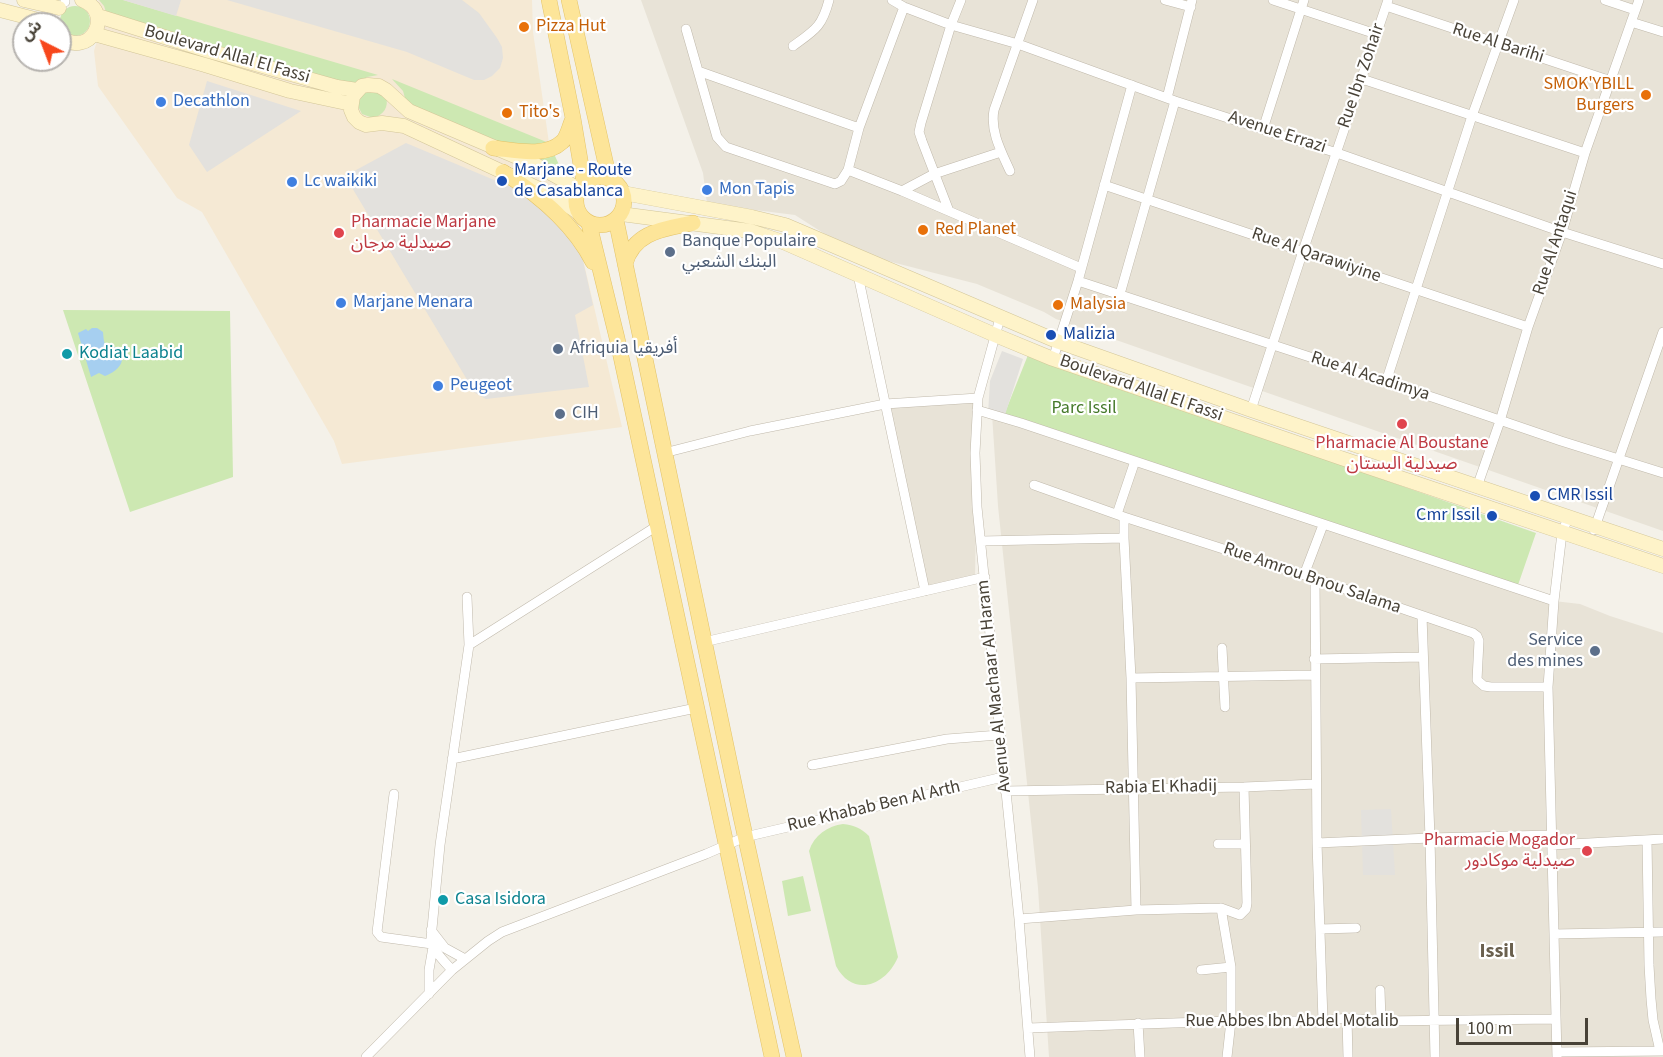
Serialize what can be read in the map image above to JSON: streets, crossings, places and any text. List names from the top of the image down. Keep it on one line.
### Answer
{"streets":{"main road":["Boulevard Allal El Fassi"],"street":["Rue Al Barihi","Rue Ibn Zohair","Avenue Errazi","Rue Al Antaqui","Rue Al Qarawiyine","Rue Al Acadimya","Rue Amrou Bnou Salama","Avenue Al Machaar Al Haram","Rabia El Khadij","Rue Khabab Ben Al Arth","Rue Abbes Ibn Abdel Motalib"]},"crossings":[["Rue Al Barihi","Rue Ibn Zohair"],["Rue Al Barihi","Rue Al Antaqui"],["Boulevard Allal El Fassi","Rue Ibn Zohair"],["Boulevard Allal El Fassi","Rue Al Antaqui"],["Boulevard Allal El Fassi","Avenue Al Machaar Al Haram"],["Rue Ibn Zohair","Avenue Errazi"],["Rue Ibn Zohair","Rue Al Qarawiyine"],["Rue Ibn Zohair","Rue Al Acadimya"],["Avenue Errazi","Rue Al Antaqui"],["Rue Al Antaqui","Rue Al Qarawiyine"],["Rue Al Antaqui","Rue Al Acadimya"],["Avenue Al Machaar Al Haram","Rabia El Khadij"],["Avenue Al Machaar Al Haram","Rue Khabab Ben Al Arth"],["Avenue Al Machaar Al Haram","Rue Abbes Ibn Abdel Motalib"]],"districts":["Issil"],"parks":["Parc Issil"],"places":["Pizza Hut","SMOK'YBILL Burgers","Decathlon","Tito's","Marjane - Route de Casablanca","Lc waikiki","Mon Tapis","Red Planet","Pharmacie Marjane صيدلية مرجان","Banque Populaire البنك الشعبي","Marjane Menara","Malysia","Malizia","Afriquia أفريقيا","Kodiat Laabid","Peugeot","CIH","Pharmacie Al Boustane صيدلية البستان","CMR Issil","Cmr Issil","Service des mines","Pharmacie Mogador صيدلية موكادور","Casa Isidora"],"scale_bar":"100 m","north":"top left"}
